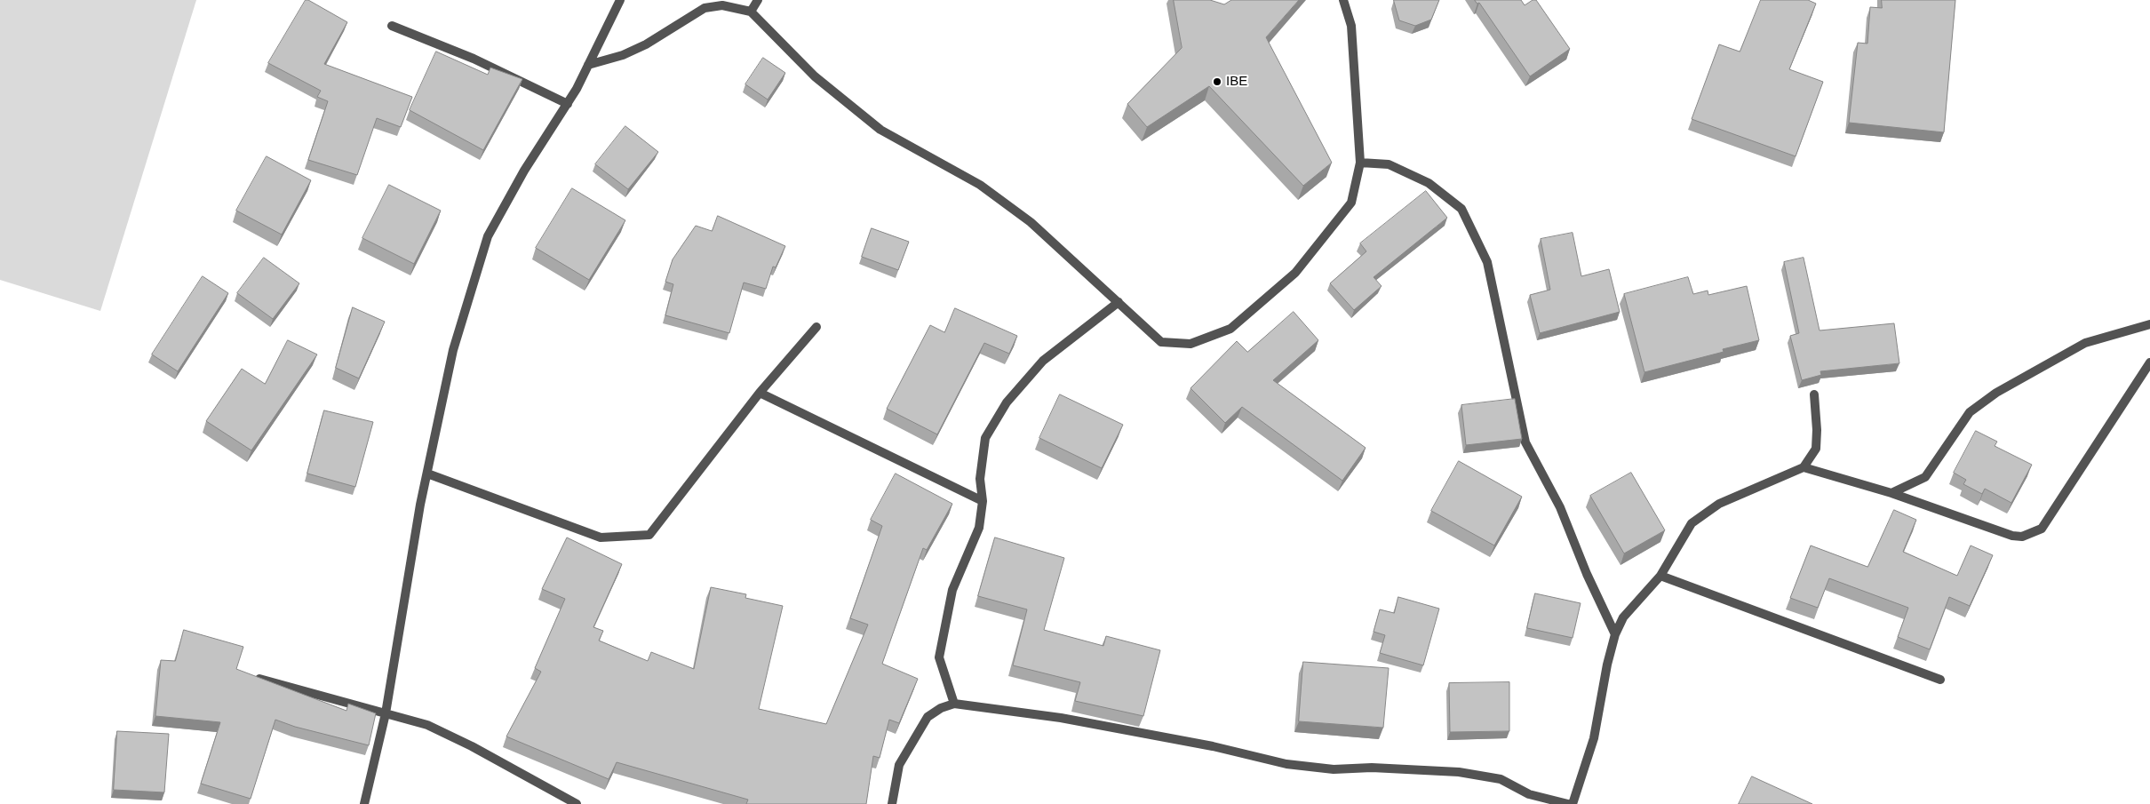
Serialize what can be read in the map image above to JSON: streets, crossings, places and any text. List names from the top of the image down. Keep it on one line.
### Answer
{"places":["IBE"]}
